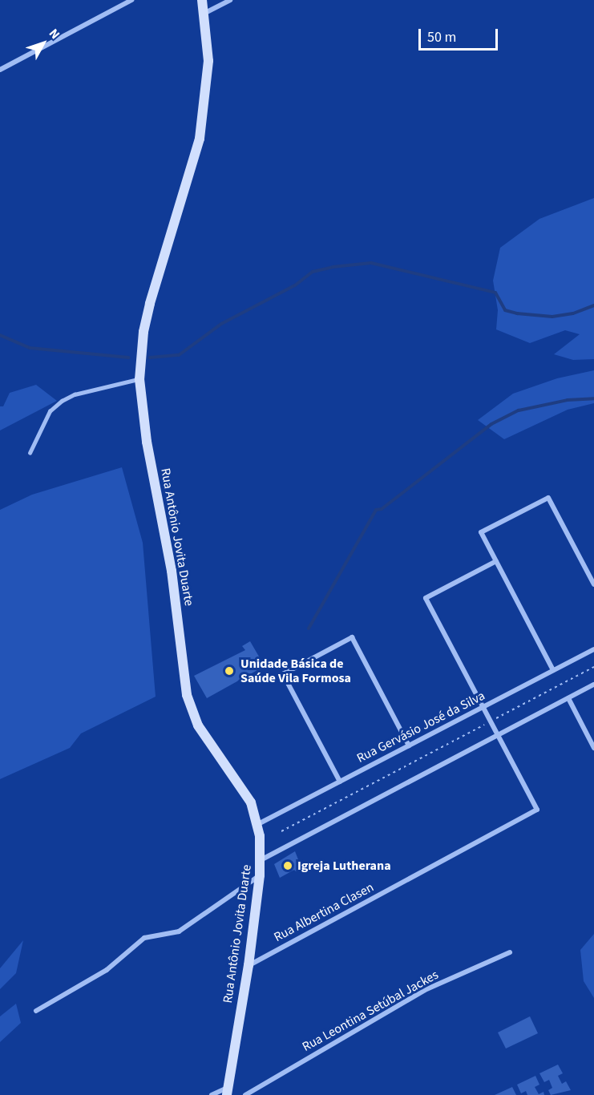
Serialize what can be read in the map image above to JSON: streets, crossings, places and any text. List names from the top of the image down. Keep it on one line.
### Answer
{"streets":{"main road":["Rua Antônio Jovita Duarte"],"street":["Rua Gervásio José da Silva","Rua Albertina Clasen","Rua Leontina Setúbal Jackes"]},"crossings":[["Rua Antônio Jovita Duarte","Rua Gervásio José da Silva"],["Rua Antônio Jovita Duarte","Rua Albertina Clasen"]],"places":["Unidade Básica de Saúde Vila Formosa","Igreja Lutherana"],"scale_bar":"50 m","north":"top right"}
